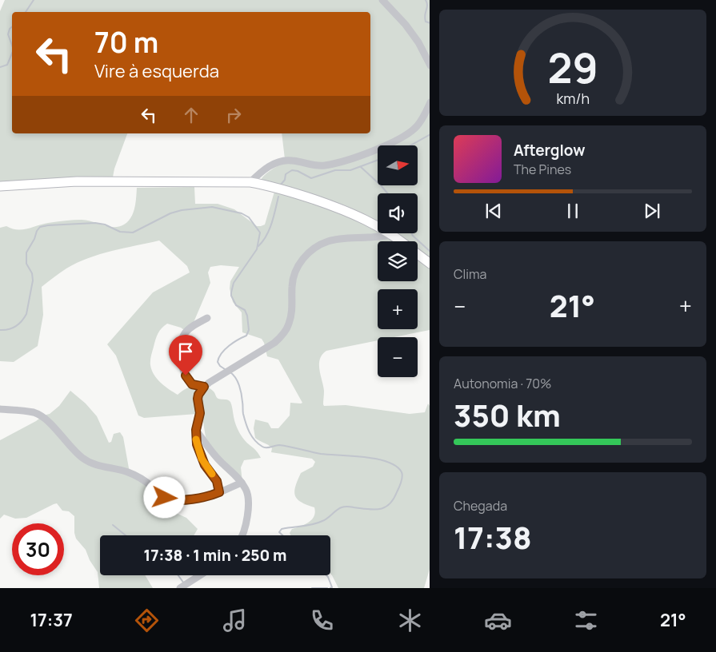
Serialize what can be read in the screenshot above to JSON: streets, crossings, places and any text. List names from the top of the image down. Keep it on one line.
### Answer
{"north":"right","page":{"turn":["70 m","Vire à esquerda"],"song":["Afterglow","The Pines"],"map_buttons":["+","−"],"tile":["Clima",["Autonomia · 70%","350 km"],["Chegada","17:38"]],"heat":["−","21°","+"],"limit":"30","trip":"17:38 · 1 min · 250 m","tabs":["17:37","21°"],"gauge":["29","km/h"]}}
